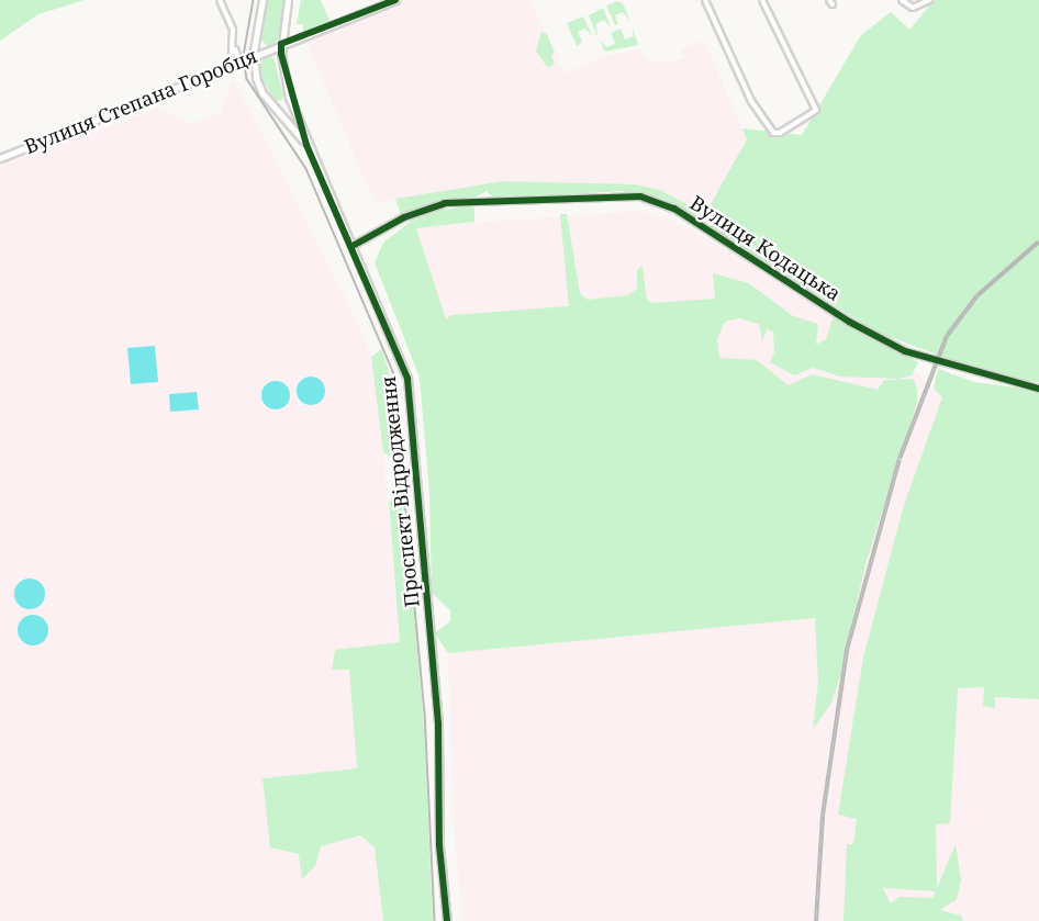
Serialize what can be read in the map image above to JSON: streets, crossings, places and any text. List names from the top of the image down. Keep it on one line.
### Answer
{"streets":{"street":["Вулиця Степана Горобця","Вулиця Кодацька","Проспект Відродження"]},"crossings":[["Вулиця Степана Горобця","Проспект Відродження"],["Вулиця Кодацька","Проспект Відродження"]]}
